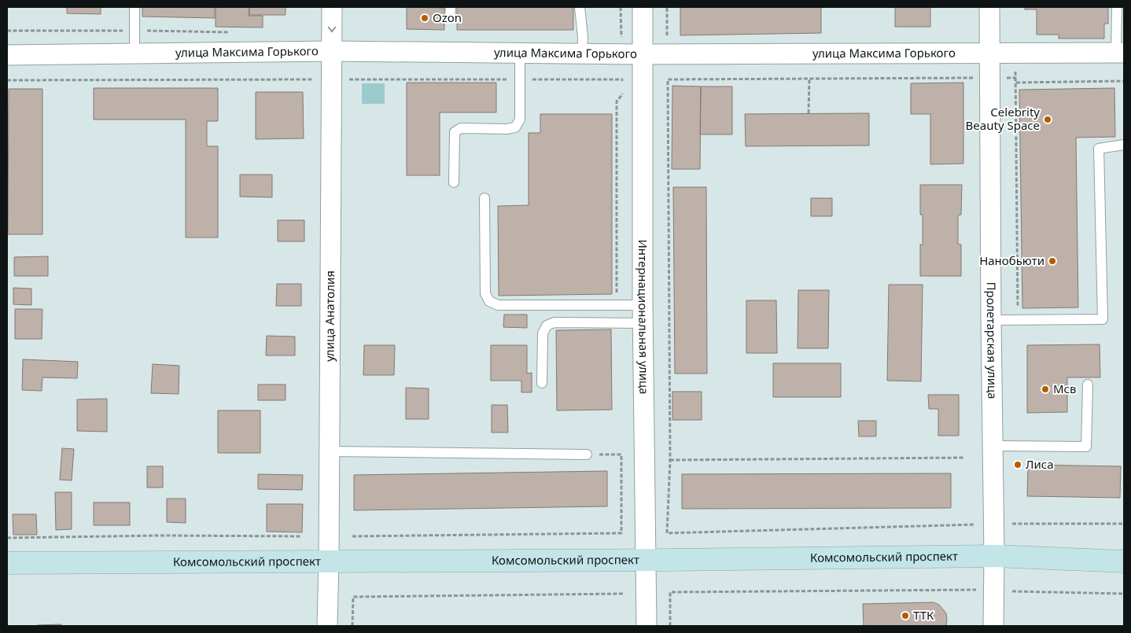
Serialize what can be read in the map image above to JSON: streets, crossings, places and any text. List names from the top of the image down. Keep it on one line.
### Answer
{"streets":{"street":["улица Максима Горького","улица Анатолия","Интернациональная улица","Пролетарская улица","Комсомольский проспект"]},"crossings":[["улица Максима Горького","улица Анатолия"],["улица Максима Горького","Интернациональная улица"],["улица Максима Горького","Пролетарская улица"],["улица Анатолия","Комсомольский проспект"],["Интернациональная улица","Комсомольский проспект"],["Пролетарская улица","Комсомольский проспект"]],"places":["Ozon","Celebrity Beauty Space","Нанобьюти","Мсв","Лиса","ТТК"]}
